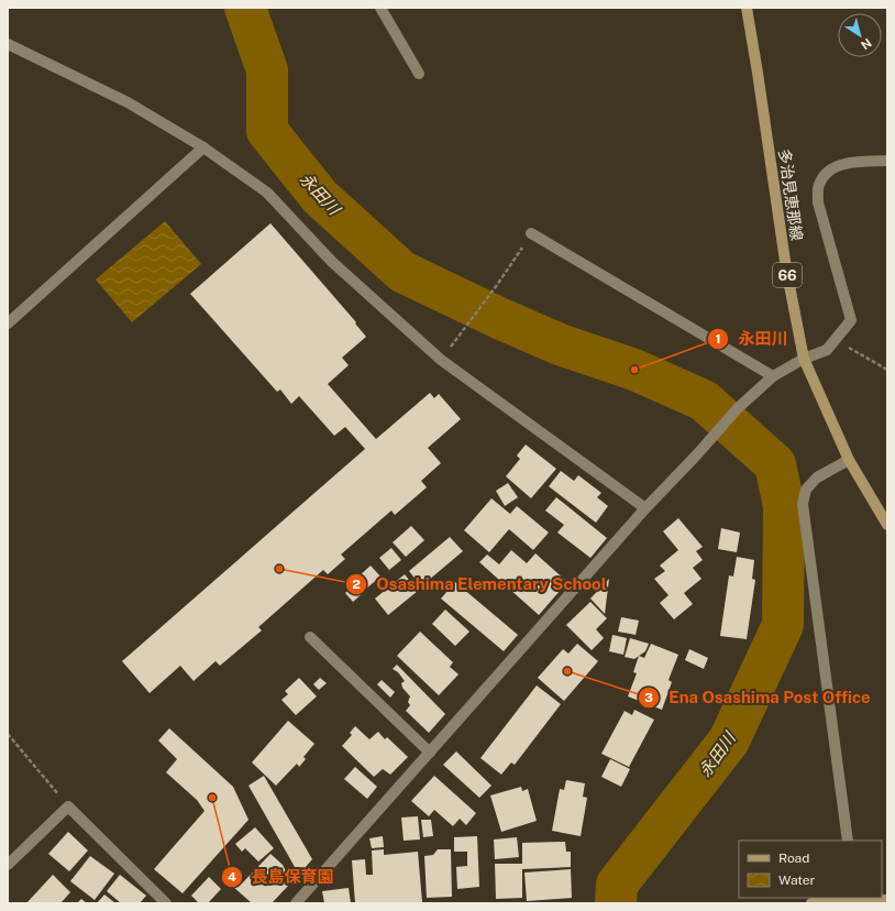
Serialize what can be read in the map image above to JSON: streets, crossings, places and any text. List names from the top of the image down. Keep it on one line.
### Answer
{"streets":{"main road":["多治見恵那線","66"]},"water":["永田川"],"places":["永田川","Osashima Elementary School","Ena Osashima Post Office","長島保育園"],"legend":["Road","Water"],"north":"bottom right"}
